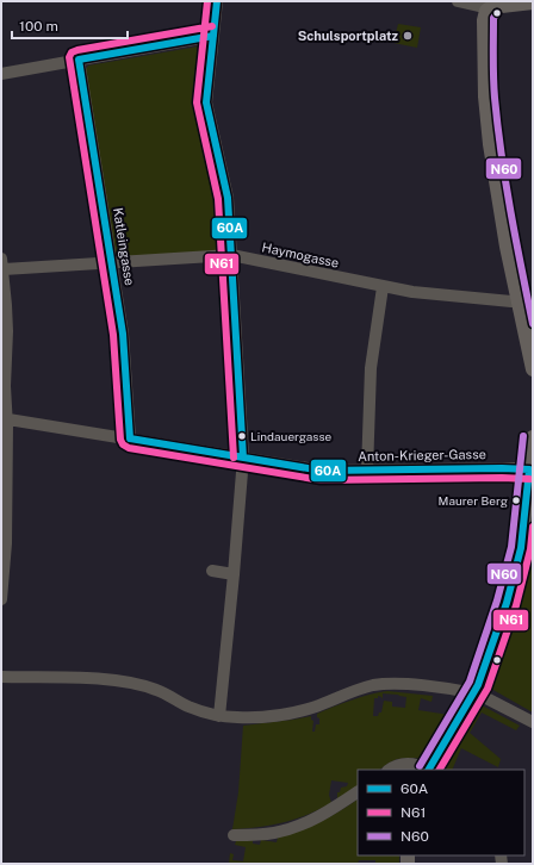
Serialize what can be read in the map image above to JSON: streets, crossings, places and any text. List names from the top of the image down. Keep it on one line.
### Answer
{"streets":{"street":["Katleingasse","Haymogasse","Anton-Krieger-Gasse"]},"crossings":[["Katleingasse","Haymogasse"],["Katleingasse","Anton-Krieger-Gasse"]],"places":["Schulsportplatz","Lindauergasse","Maurer Berg"],"lines":["transit line 60A","transit line N61","transit line N60"],"legend":["60A","N61","N60"],"scale_bar":"100 m"}
